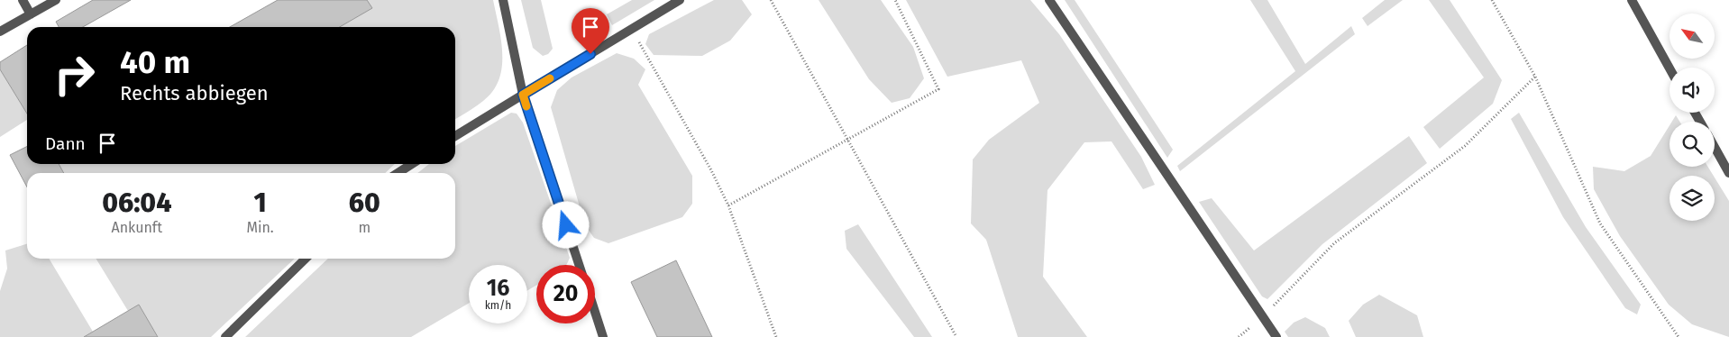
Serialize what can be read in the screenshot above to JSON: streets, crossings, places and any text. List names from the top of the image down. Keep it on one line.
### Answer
{"north":"top left","page":{"turn":["40 m","Rechts abbiegen"],"then":"Dann","eta":["06:04","Ankunft","1","Min.","60","m"],"speed":"16 km/h","limit":"20"}}
